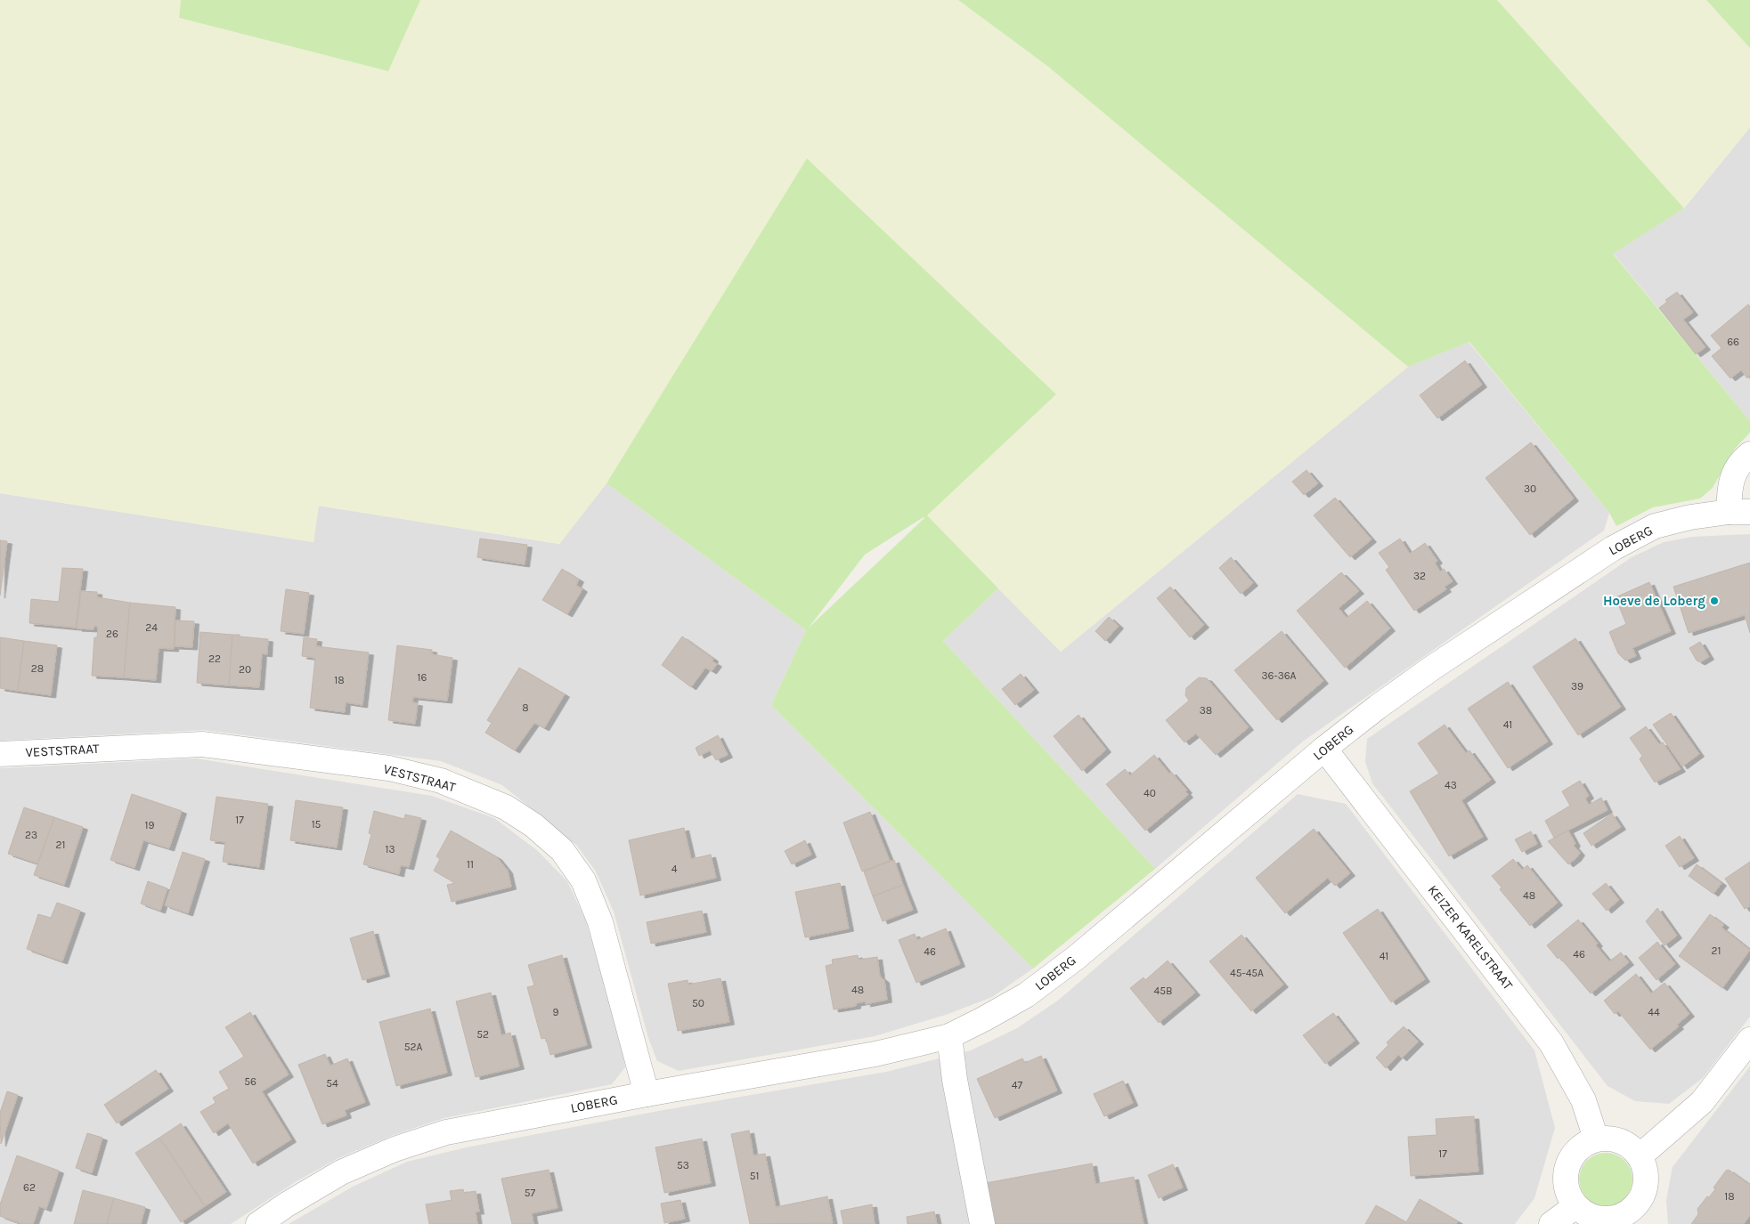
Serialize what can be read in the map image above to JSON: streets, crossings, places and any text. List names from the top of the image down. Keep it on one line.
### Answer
{"streets":{"street":["LOBERG","VESTSTRAAT","KEIZER KARELSTRAAT"]},"crossings":[["LOBERG","VESTSTRAAT"],["LOBERG","KEIZER KARELSTRAAT"]],"places":["Hoeve de Loberg"],"house_numbers":["66","30","32","24","26","22","28","20","36-36A","16","18","39","8","38","41","43","40","17","15","19","23","21","13","11","4","48","21","46","46","41","45-45A","48","45B","50","9","44","52","52A","56","54","47","17","53","51","62","57","18"]}
